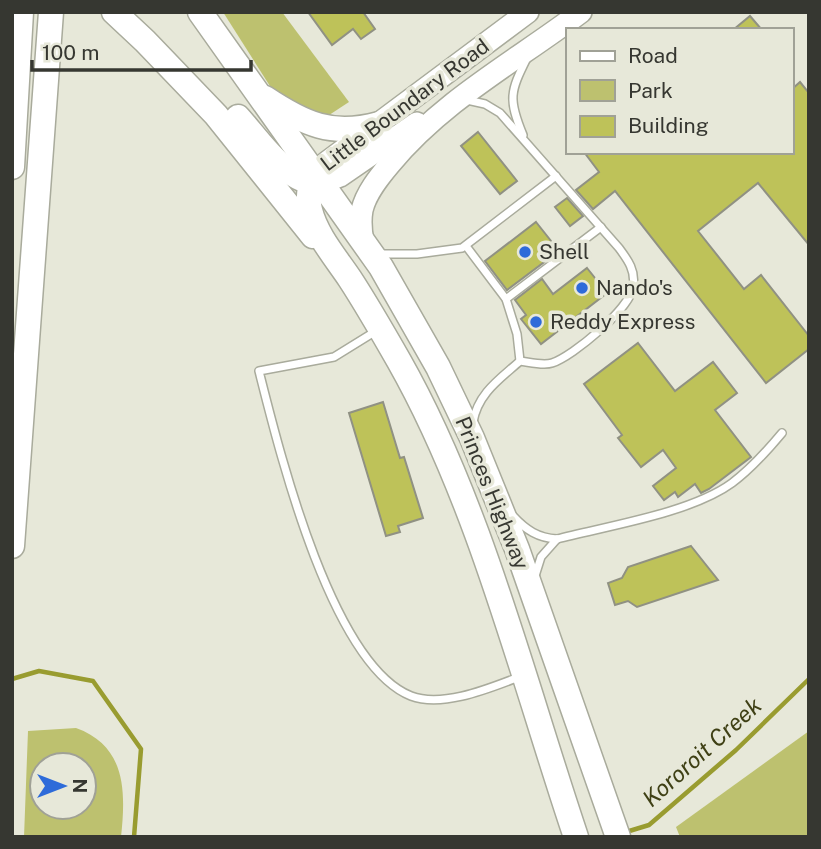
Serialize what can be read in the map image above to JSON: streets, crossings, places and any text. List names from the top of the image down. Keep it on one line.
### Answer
{"streets":{"highway":["Princes Highway"],"main road":["Little Boundary Road"]},"crossings":[["Little Boundary Road","Princes Highway"]],"water":["Kororoit Creek"],"places":["Shell","Nando's","Reddy Express"],"legend":["Road","Park","Building"],"scale_bar":"100 m","north":"right"}
